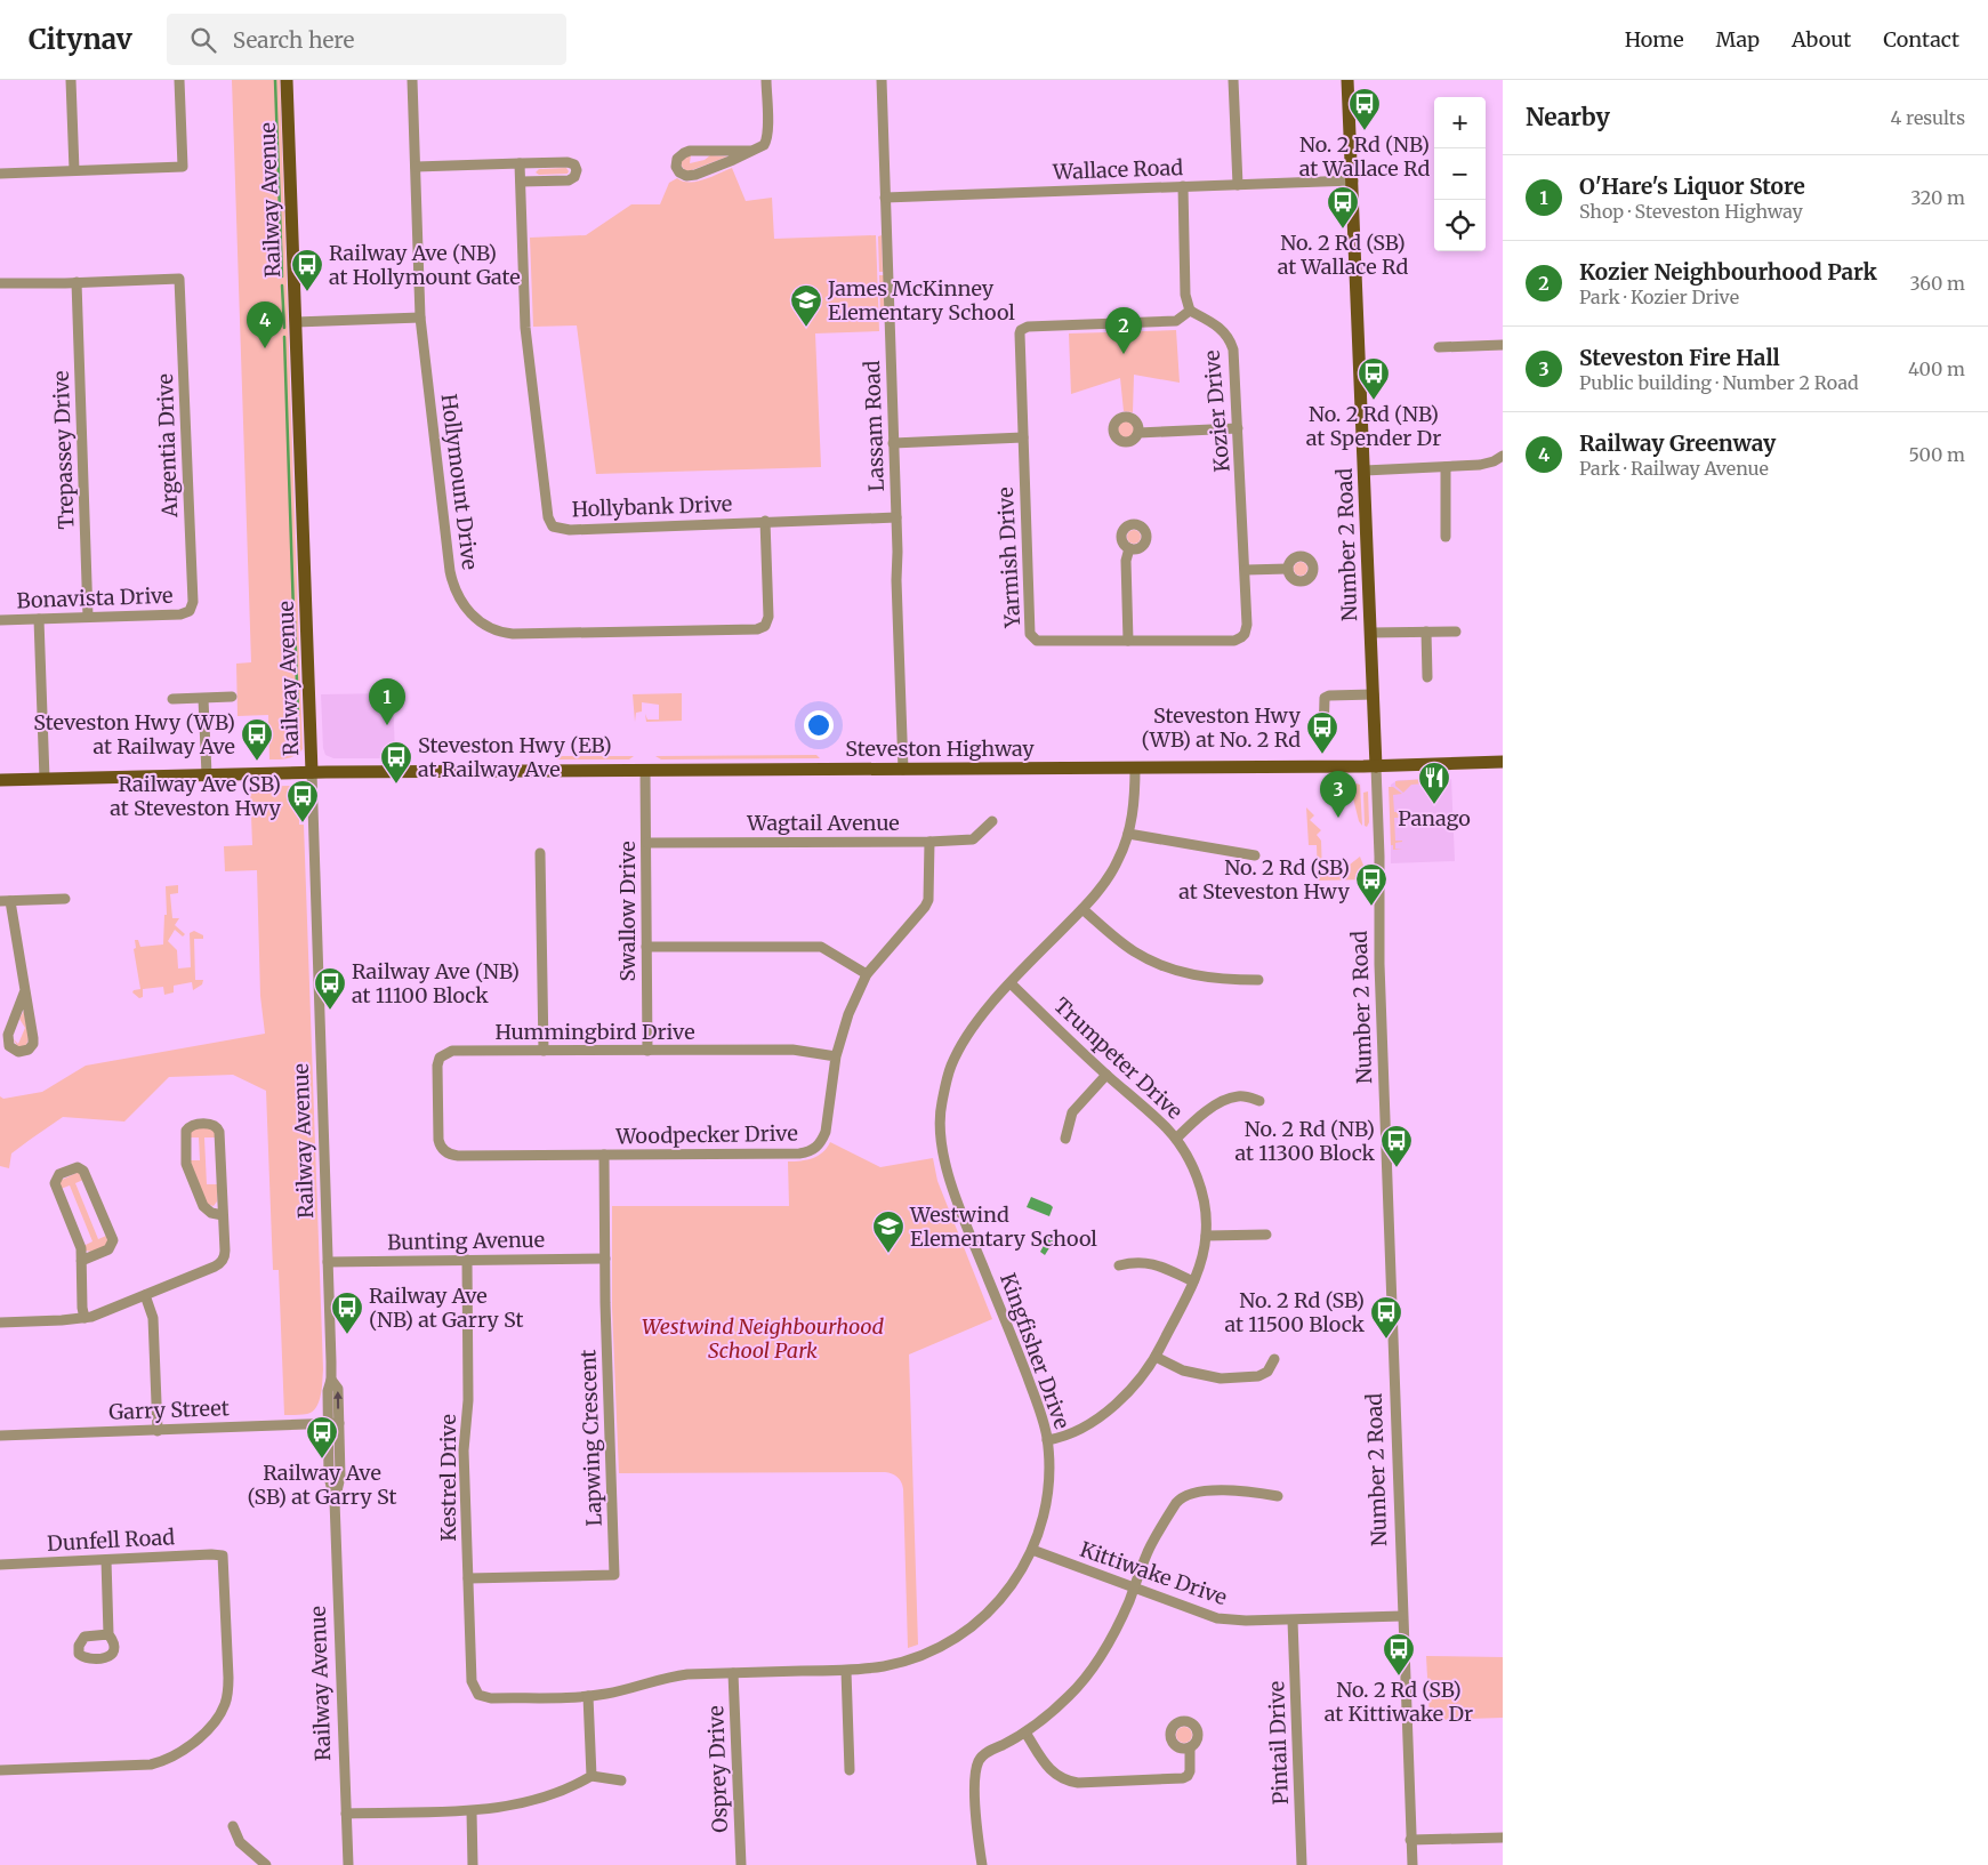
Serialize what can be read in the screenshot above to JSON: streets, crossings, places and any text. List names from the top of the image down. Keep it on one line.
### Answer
{"streets":{"main road":["Railway Avenue","Number 2 Road","Steveston Highway"],"street":["Wallace Road","Kozier Drive","Lassam Road","Argentia Drive","Trepassey Drive","Hollymount Drive","Hollybank Drive","Yarmish Drive","Bonavista Drive","Wagtail Avenue","Swallow Drive","Hummingbird Drive","Trumpeter Drive","Woodpecker Drive","Bunting Avenue","Kingfisher Drive","Garry Street","Lapwing Crescent","Kestrel Drive","Dunfell Road","Kittiwake Drive","Pintail Drive","Osprey Drive"]},"crossings":[["Wallace Road","Lassam Road"],["Wallace Road","Number 2 Road"],["Railway Avenue","Steveston Highway"],["Railway Avenue","Bunting Avenue"],["Railway Avenue","Garry Street"],["Kozier Drive","Yarmish Drive"],["Lassam Road","Hollybank Drive"],["Lassam Road","Steveston Highway"],["Argentia Drive","Trepassey Drive"],["Argentia Drive","Bonavista Drive"],["Trepassey Drive","Bonavista Drive"],["Hollymount Drive","Hollybank Drive"],["Number 2 Road","Steveston Highway"],["Number 2 Road","Kittiwake Drive"],["Steveston Highway","Swallow Drive"],["Steveston Highway","Kingfisher Drive"],["Wagtail Avenue","Swallow Drive"],["Wagtail Avenue","Woodpecker Drive"],["Swallow Drive","Hummingbird Drive"],["Hummingbird Drive","Woodpecker Drive"],["Trumpeter Drive","Kingfisher Drive"],["Woodpecker Drive","Lapwing Crescent"],["Bunting Avenue","Lapwing Crescent"],["Bunting Avenue","Kestrel Drive"],["Kingfisher Drive","Kestrel Drive"],["Kingfisher Drive","Kittiwake Drive"],["Kingfisher Drive","Osprey Drive"],["Lapwing Crescent","Kestrel Drive"],["Kittiwake Drive","Pintail Drive"]],"parks":["Westwind Neighbourhood School Park"],"places":{"bus stop":["No. 2 Rd (NB) at Wallace Rd","No. 2 Rd (SB) at Wallace Rd","Railway Ave (NB) at Hollymount Gate","No. 2 Rd (NB) at Spender Dr","Steveston Hwy (WB) at No. 2 Rd","Steveston Hwy (WB) at Railway Ave","Steveston Hwy (EB) at Railway Ave","Railway Ave (SB) at Steveston Hwy","No. 2 Rd (SB) at Steveston Hwy","Railway Ave (NB) at 11100 Block","No. 2 Rd (NB) at 11300 Block","Railway Ave (NB) at Garry St","No. 2 Rd (SB) at 11500 Block","Railway Ave (SB) at Garry St","No. 2 Rd (SB) at Kittiwake Dr"],"school or university":["James McKinney Elementary School","Westwind Elementary School"],"restaurant":["Panago"]},"page":{"header":"Citynav","search":"Search here","nav":["Home","Map","About","Contact"],"heading":["Nearby","4 results"],"map_buttons":["+","−"],"list":[{"mark":"1","name":"O'Hare's Liquor Store","note":"Shop · Steveston Highway","value":"320 m"},{"mark":"2","name":"Kozier Neighbourhood Park","note":"Park · Kozier Drive","value":"360 m"},{"mark":"3","name":"Steveston Fire Hall","note":"Public building · Number 2 Road","value":"400 m"},{"mark":"4","name":"Railway Greenway","note":"Park · Railway Avenue","value":"500 m"}],"pins":["4","2","1","3"]}}
